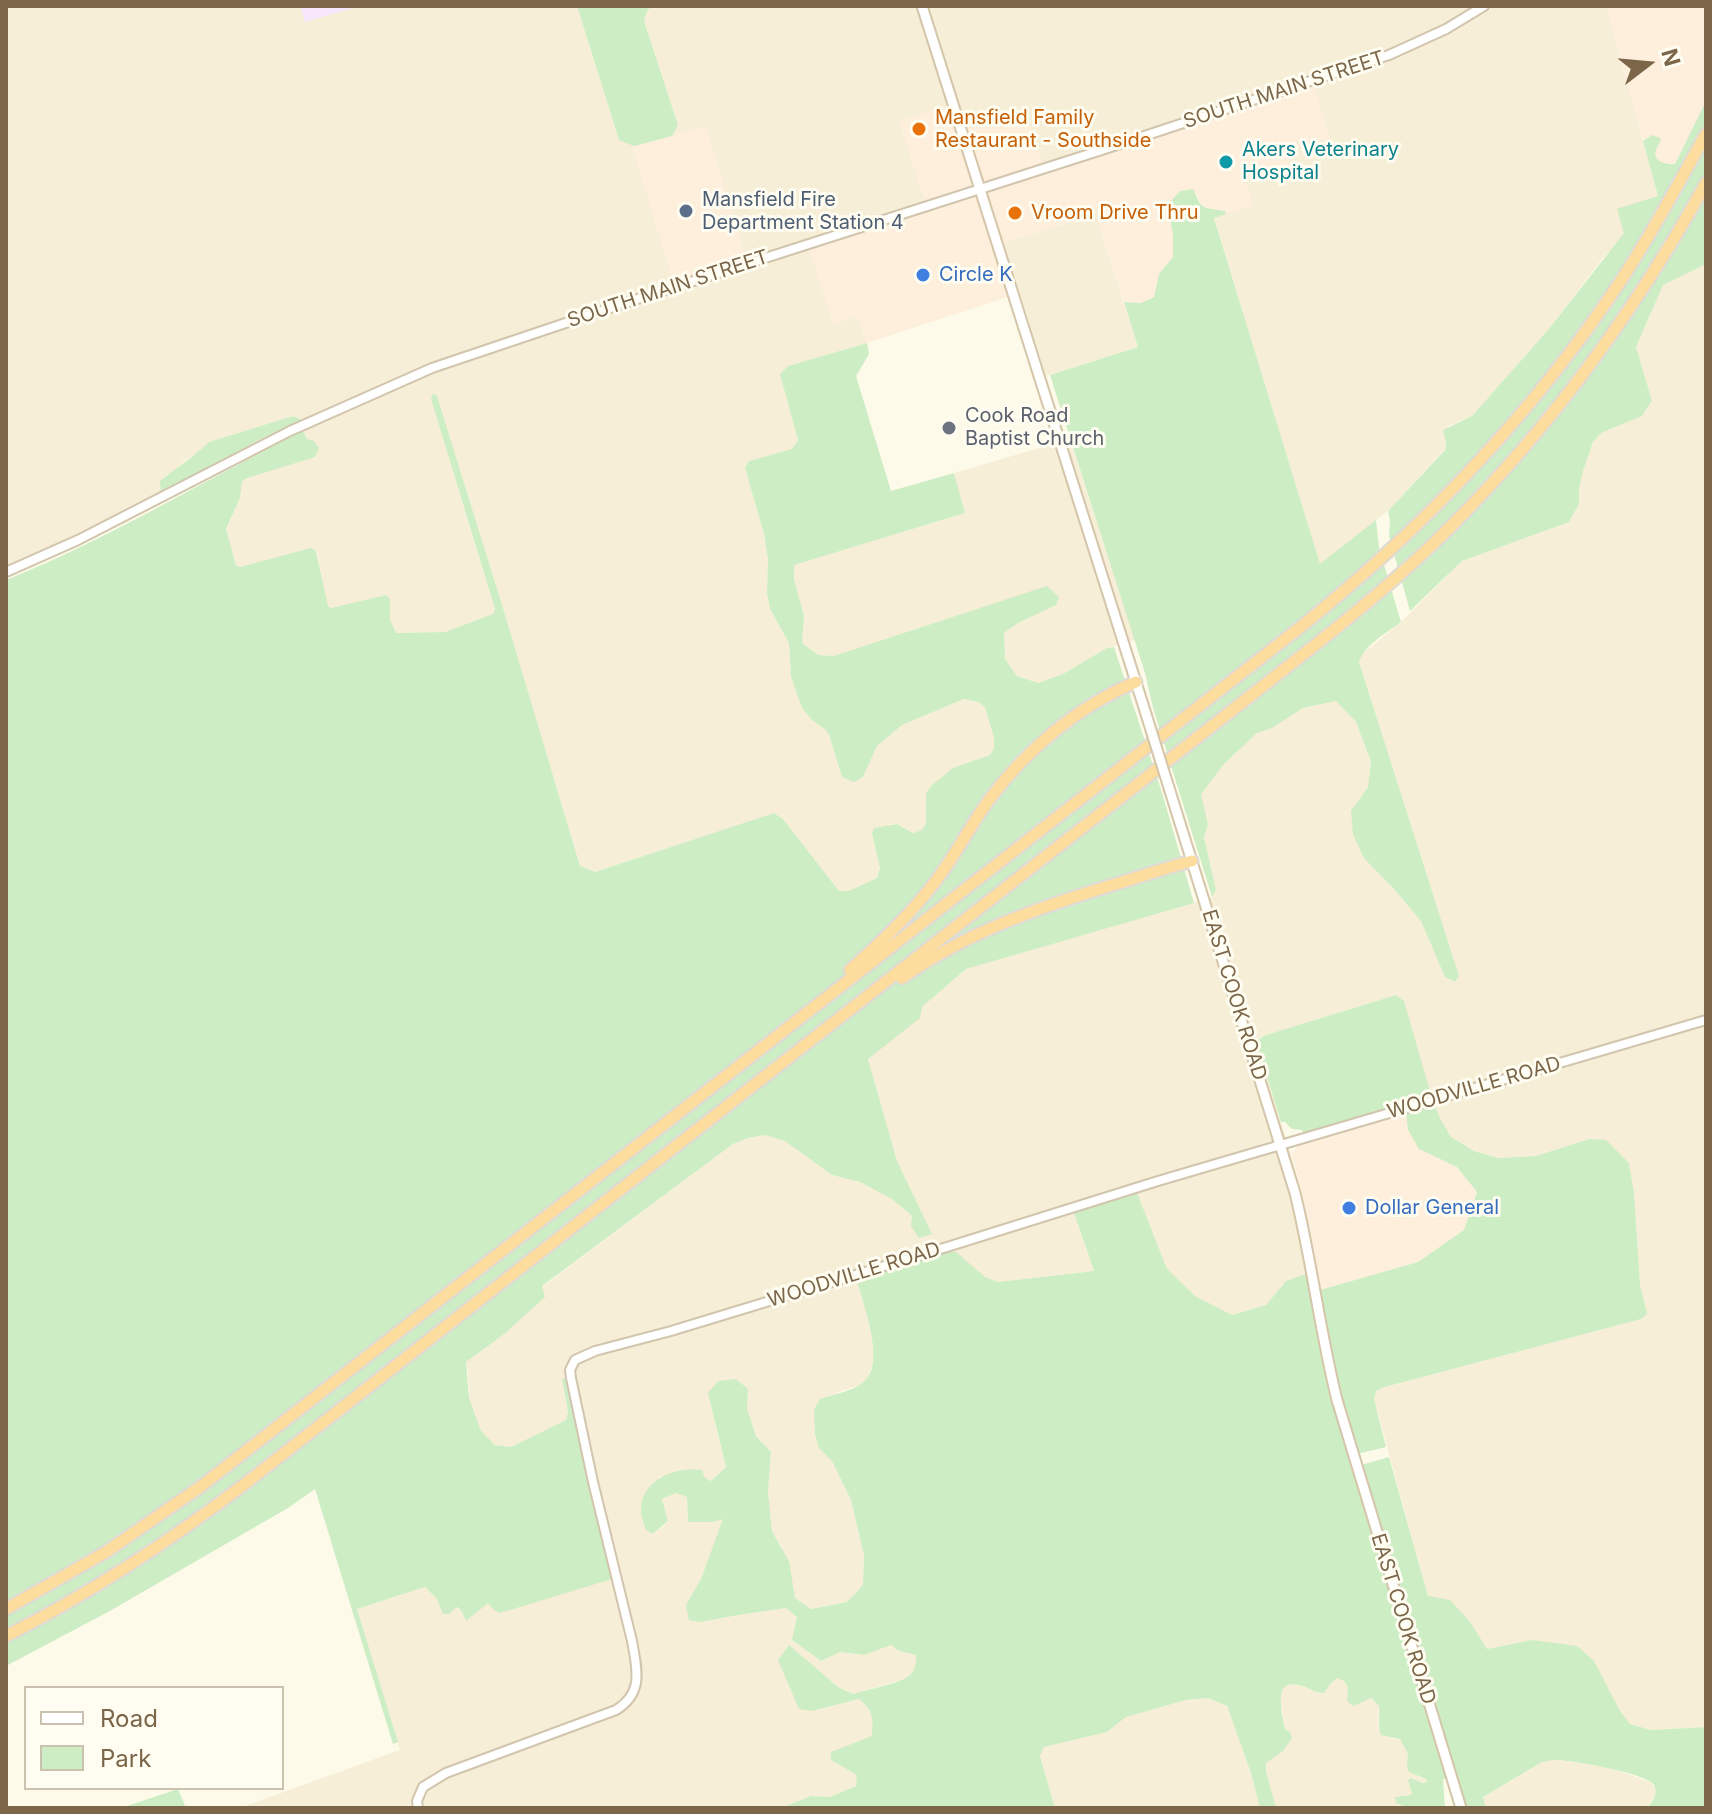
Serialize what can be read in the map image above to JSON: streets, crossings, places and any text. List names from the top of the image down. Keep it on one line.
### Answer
{"streets":{"main road":["EAST COOK ROAD"],"street":["SOUTH MAIN STREET","WOODVILLE ROAD"]},"crossings":[["SOUTH MAIN STREET","EAST COOK ROAD"],["EAST COOK ROAD","WOODVILLE ROAD"]],"places":["Mansfield Family Restaurant - Southside","Akers Veterinary Hospital","Mansfield Fire Department Station 4","Vroom Drive Thru","Circle K","Cook Road Baptist Church","Dollar General"],"legend":["Road","Park"],"north":"right"}
